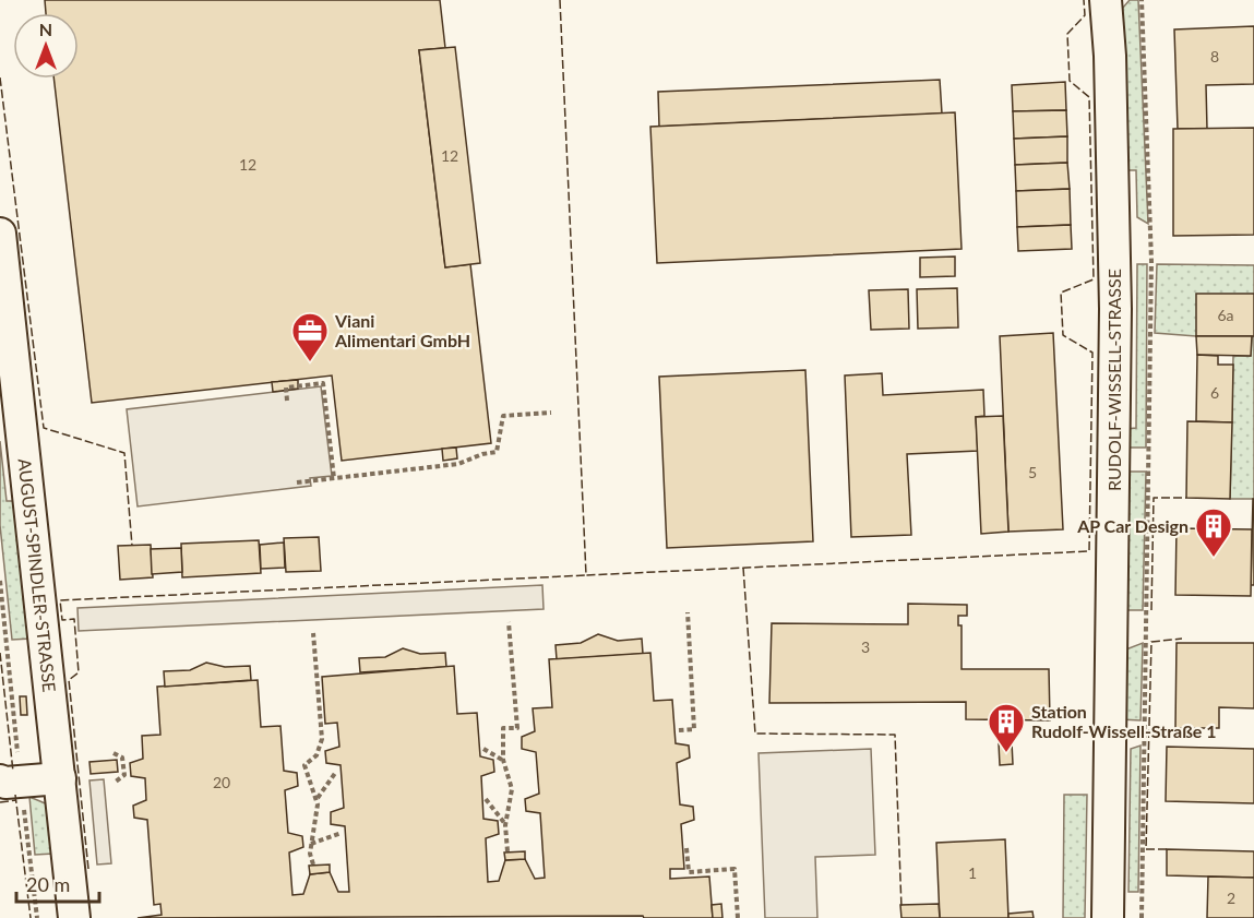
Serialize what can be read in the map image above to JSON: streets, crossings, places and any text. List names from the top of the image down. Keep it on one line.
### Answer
{"streets":{"street":["RUDOLF-WISSELL-STRASSE","AUGUST-SPINDLER-STRASSE"]},"places":{"office":["Viani Alimentari GmbH"],"building":["AP Car Design","Station Rudolf-Wissell-Straße 1"]},"house_numbers":["8","12","12","6a","6","5","3","20","1","2"],"scale_bar":"20 m","north":"top"}
